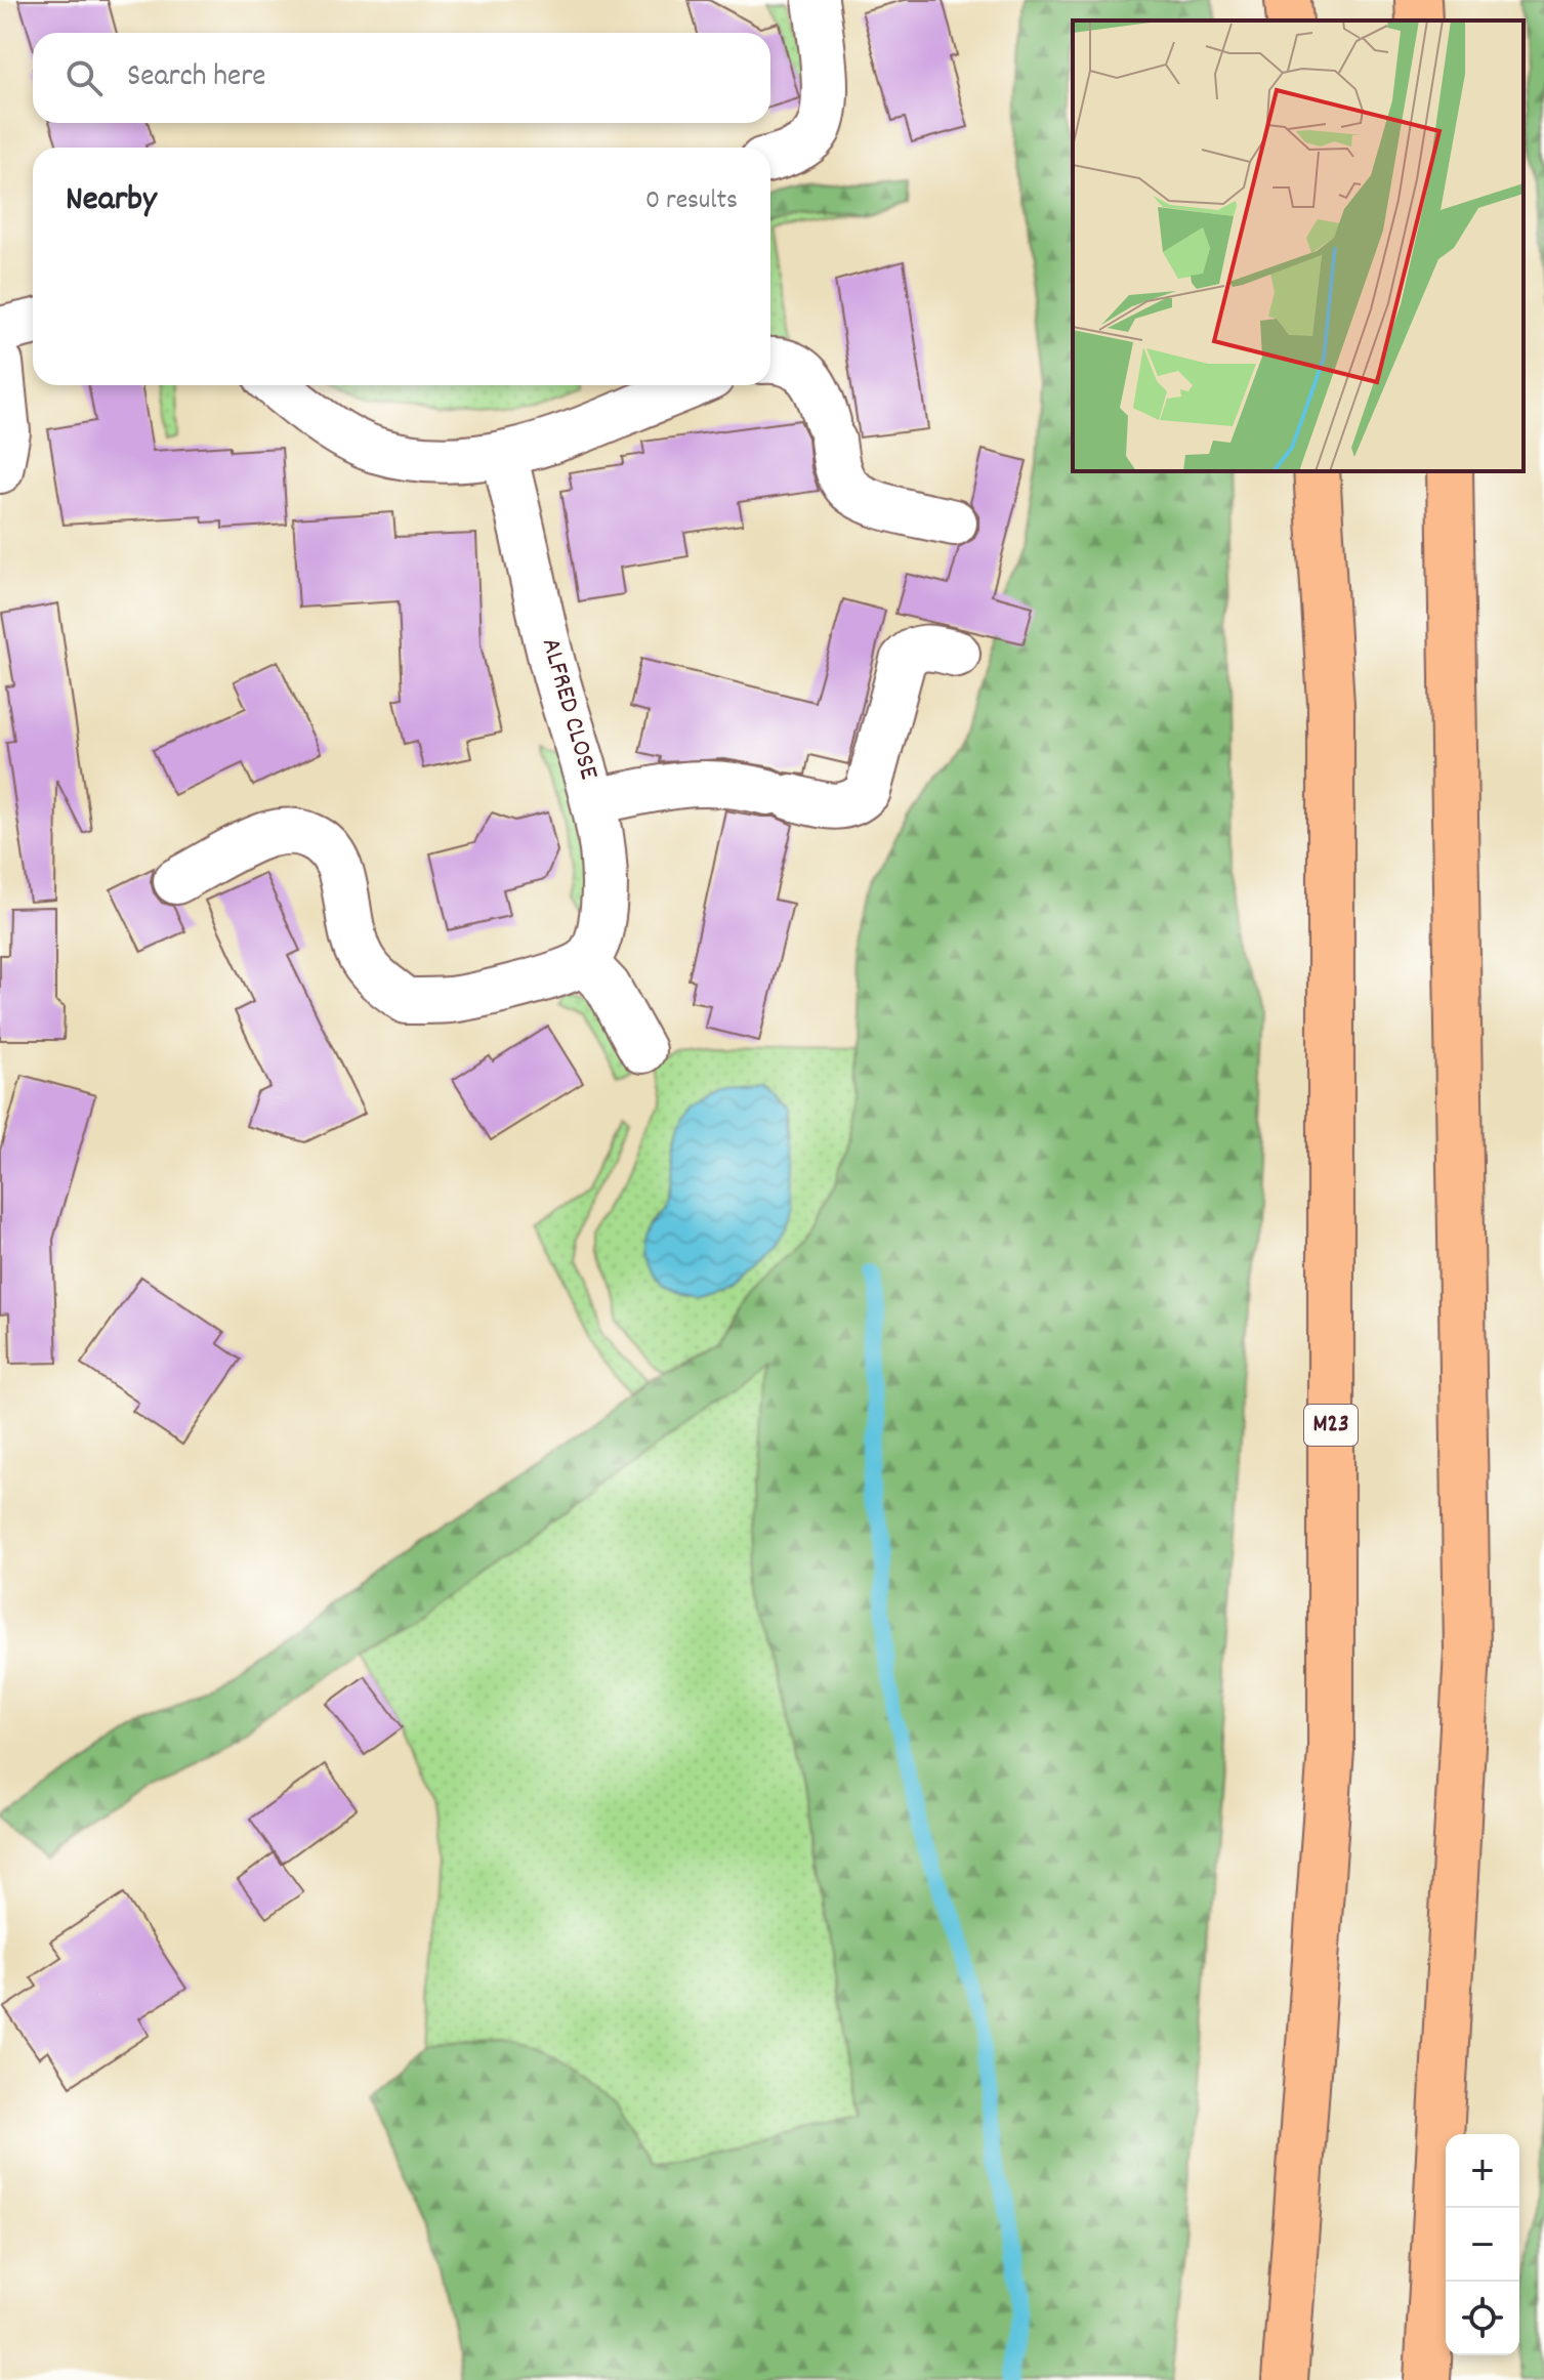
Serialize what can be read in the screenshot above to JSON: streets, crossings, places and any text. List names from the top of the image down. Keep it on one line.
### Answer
{"streets":{"highway":["M23"],"street":["ALFRED CLOSE"]},"page":{"search":"Search here","heading":["Nearby","0 results"],"map_buttons":["+","−"]}}
